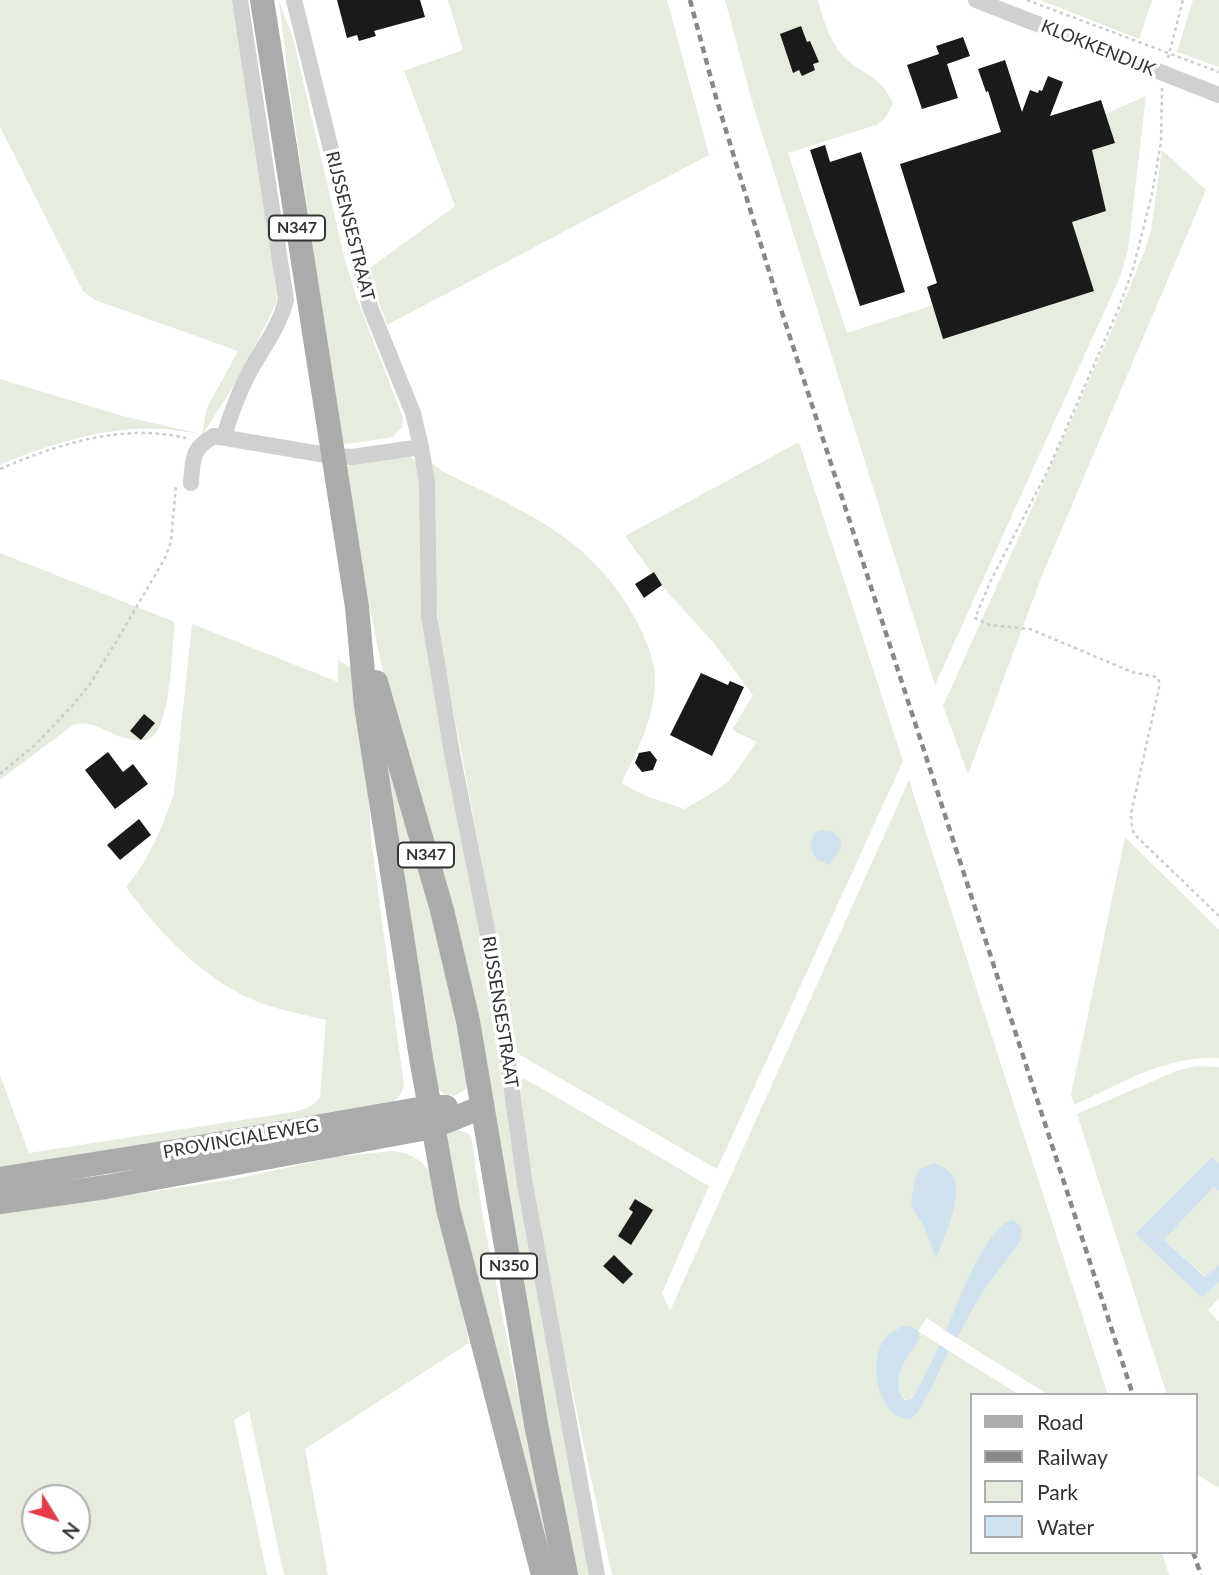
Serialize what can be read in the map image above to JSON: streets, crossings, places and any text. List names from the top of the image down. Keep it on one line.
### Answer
{"streets":{"main road":["RIJSSENSESTRAAT","N347","PROVINCIALEWEG","N350"],"street":["KLOKKENDIJK"]},"crossings":[["RIJSSENSESTRAAT","PROVINCIALEWEG"]],"legend":["Road","Railway","Park","Water"],"north":"bottom right"}
